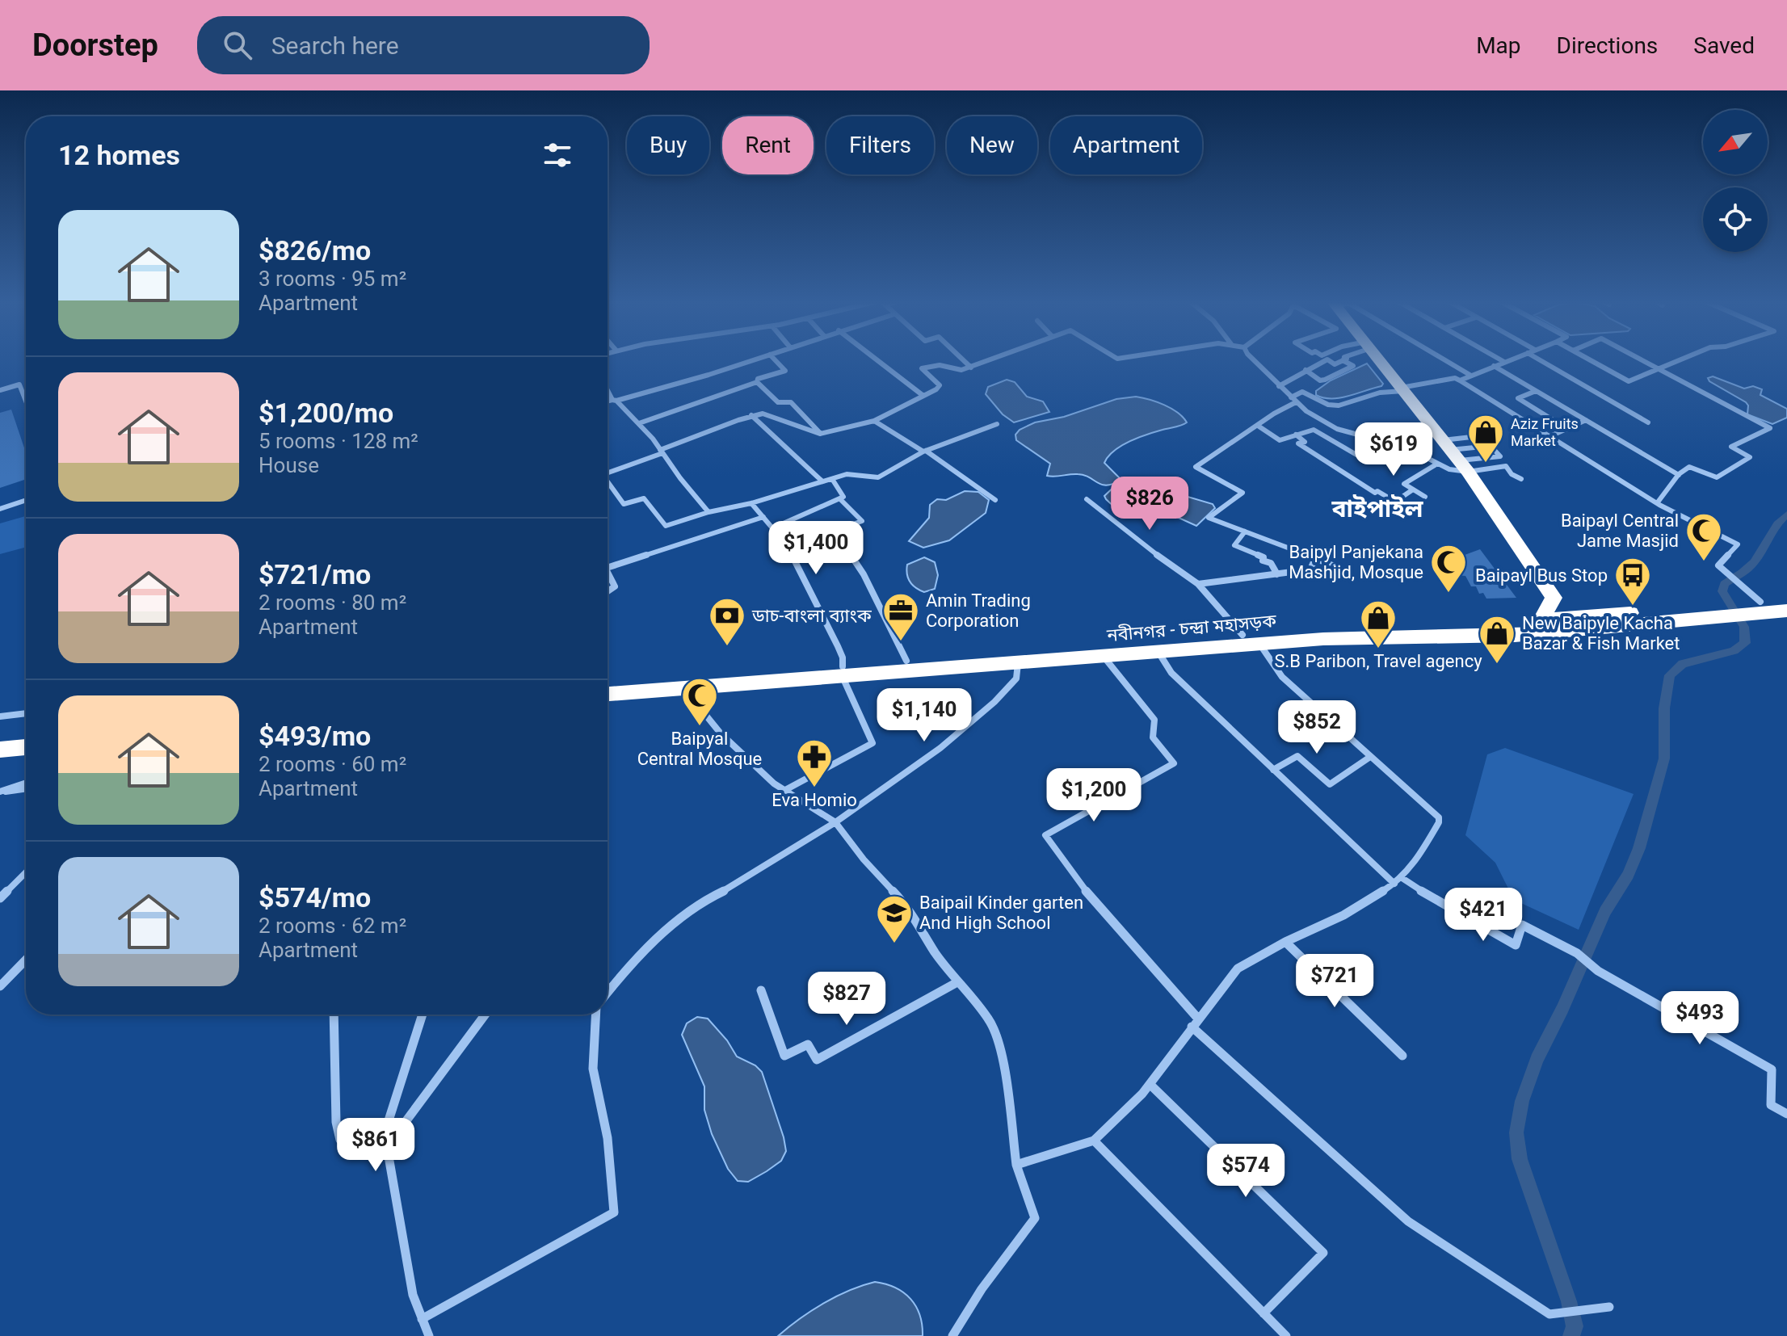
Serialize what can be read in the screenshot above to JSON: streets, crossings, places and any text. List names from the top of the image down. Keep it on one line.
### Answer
{"streets":{"highway":["নবীনগর - চন্দ্রা মহাসড়ক"]},"districts":["বাইপাইল"],"places":{"shop":["Aziz Fruits Market","S.B Paribon, Travel agency","New Baipyle Kacha Bazar & Fish Market"],"mosque":["Baipayl Central Jame Masjid","Baipyl Panjekana Mashjid, Mosque","Baipyal Central Mosque"],"bus stop":["Baipayl Bus Stop"],"office":["Amin Trading Corporation"],"bank":["ডাচ-বাংলা ব্যাংক"],"pharmacy":["Eva Homio"],"school or university":["Baipail Kinder garten And High School"]},"north":"bottom left","page":{"header":"Doorstep","search":"Search here","nav":["Map","Directions","Saved"],"chip":["Buy","Rent","Filters","New","Apartment"],"heading":"12 homes","list":[{"name":"$826/mo","note":"3 rooms · 95 m² · Apartment"},{"name":"$1,200/mo","note":"5 rooms · 128 m² · House"},{"name":"$721/mo","note":"2 rooms · 80 m² · Apartment"},{"name":"$493/mo","note":"2 rooms · 60 m² · Apartment"},{"name":"$574/mo","note":"2 rooms · 62 m² · Apartment"}],"price":["$619","$826","$1,400","$1,140","$852","$1,200","$421","$721","$827","$493","$861","$574"]}}
